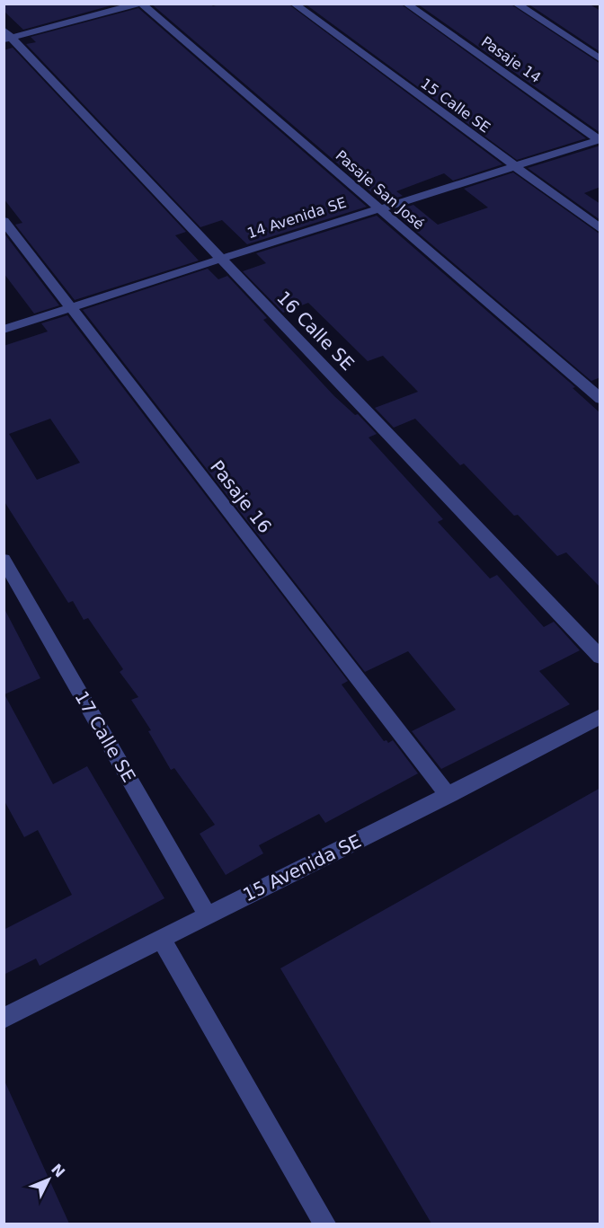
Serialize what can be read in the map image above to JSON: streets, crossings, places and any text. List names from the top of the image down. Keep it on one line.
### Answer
{"streets":{"street":["Pasaje 14","15 Calle SE","Pasaje San José","14 Avenida SE","16 Calle SE","Pasaje 16","17 Calle SE","15 Avenida SE"]},"crossings":[["Pasaje 14","14 Avenida SE"],["15 Calle SE","14 Avenida SE"],["Pasaje San José","14 Avenida SE"],["14 Avenida SE","16 Calle SE"],["14 Avenida SE","Pasaje 16"],["Pasaje 16","15 Avenida SE"],["17 Calle SE","15 Avenida SE"]],"north":"top right"}
